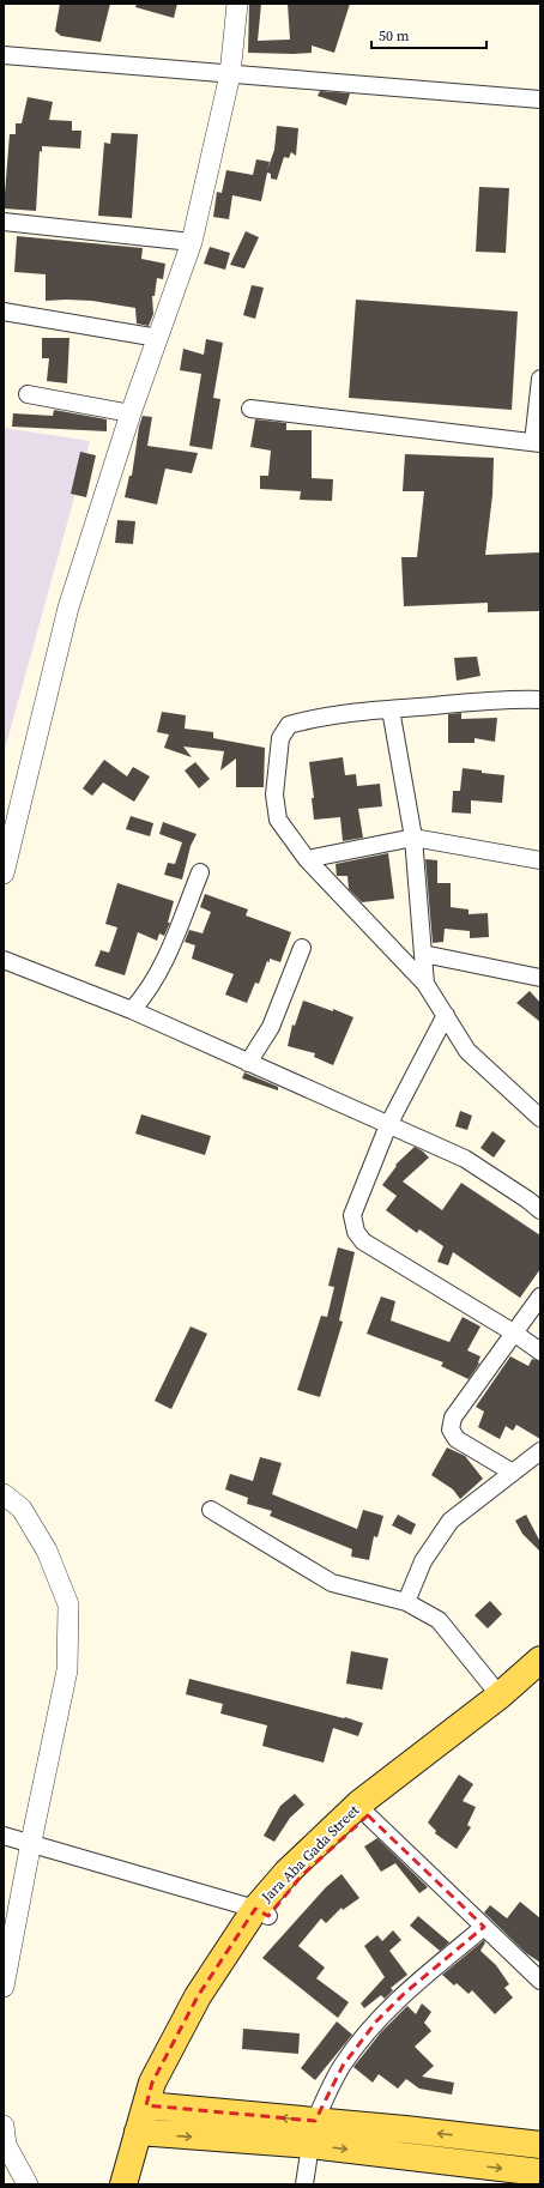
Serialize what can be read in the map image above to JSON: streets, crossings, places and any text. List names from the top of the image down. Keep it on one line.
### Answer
{"streets":{"main road":["Jara Aba Gada Street"]},"scale_bar":"50 m"}
